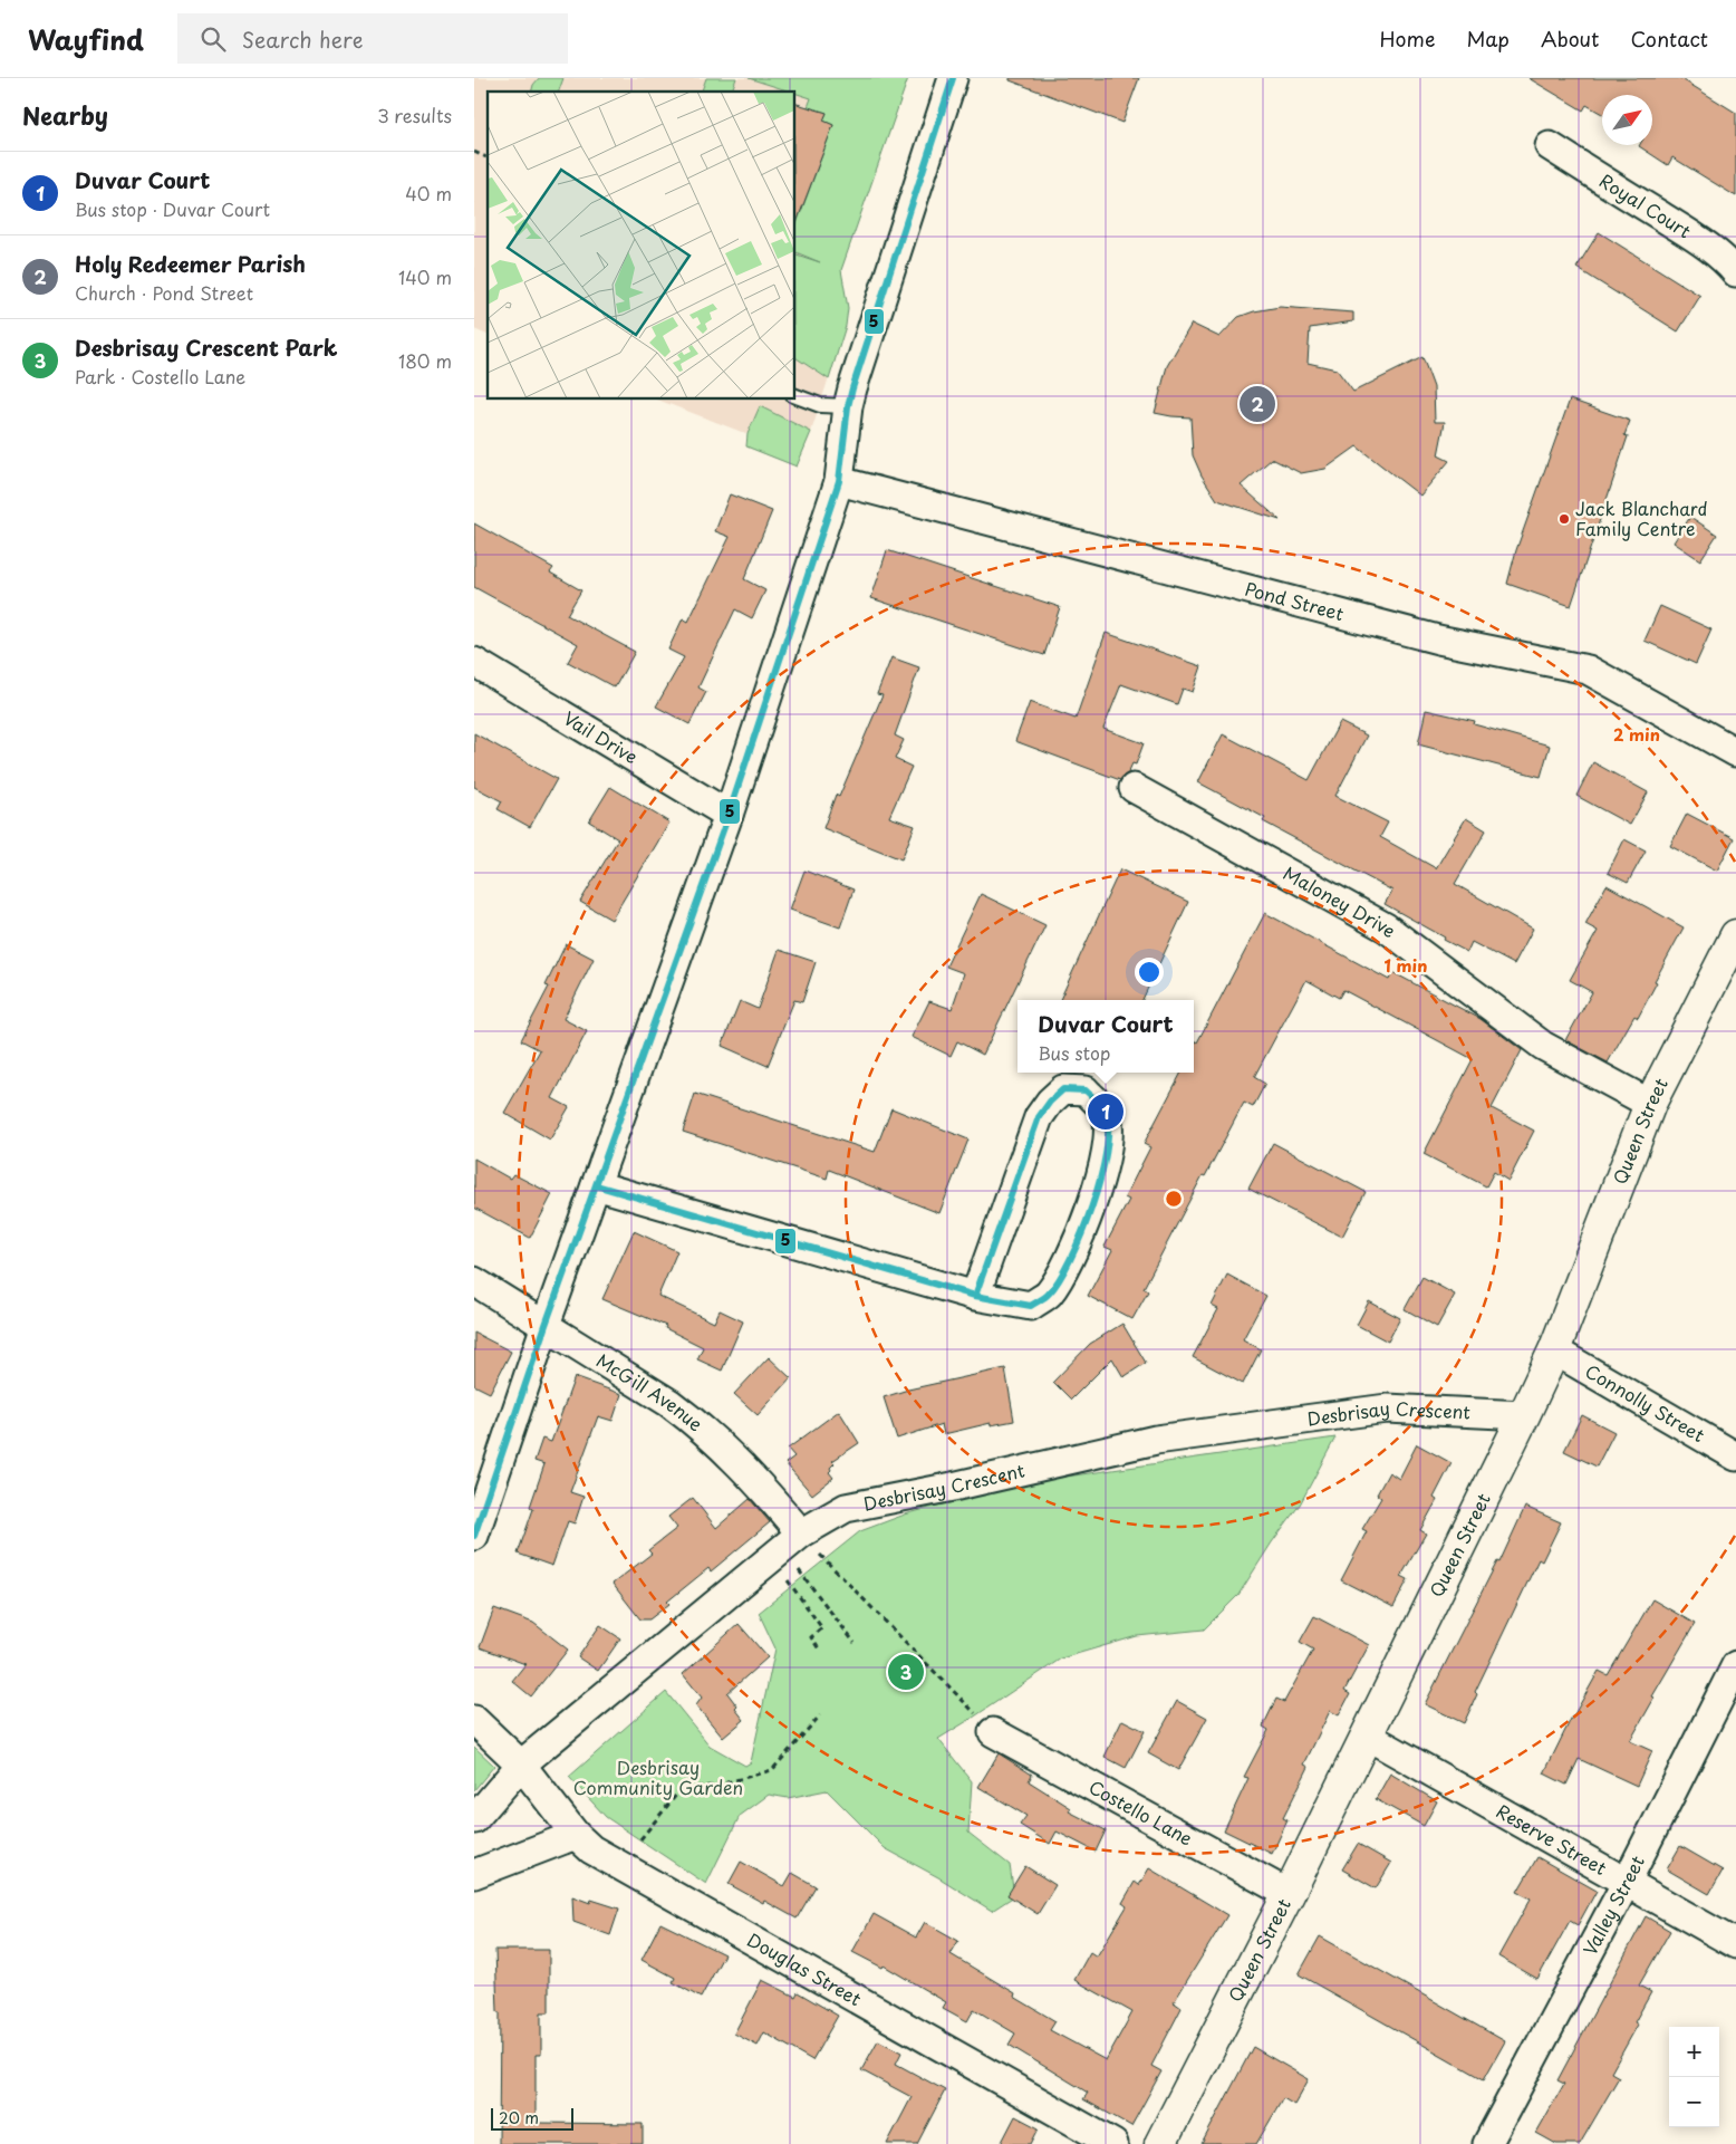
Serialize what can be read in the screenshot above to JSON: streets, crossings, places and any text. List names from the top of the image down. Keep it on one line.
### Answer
{"streets":{"street":["Royal Court","Pond Street","Vail Drive","Maloney Drive","Queen Street","McGill Avenue","Connolly Street","Desbrisay Crescent","Costello Lane","Reserve Street","Valley Street","Douglas Street"]},"crossings":[["Maloney Drive","Queen Street"],["Queen Street","Connolly Street"],["Queen Street","Desbrisay Crescent"],["Queen Street","Costello Lane"],["Queen Street","Reserve Street"],["McGill Avenue","Desbrisay Crescent"],["Desbrisay Crescent","Douglas Street"],["Reserve Street","Valley Street"]],"parks":["Desbrisay Community Garden"],"places":["Jack Blanchard Family Centre"],"lines":["transit line 5"],"scale_bar":"20 m","north":"top right","page":{"header":"Wayfind","search":"Search here","nav":["Home","Map","About","Contact"],"heading":["Nearby","3 results"],"list":[{"mark":"1","name":"Duvar Court","note":"Bus stop · Duvar Court","value":"40 m"},{"mark":"2","name":"Holy Redeemer Parish","note":"Church · Pond Street","value":"140 m"},{"mark":"3","name":"Desbrisay Crescent Park","note":"Park · Costello Lane","value":"180 m"}],"pins":["2","1","3"],"popup":["Duvar Court","Bus stop"],"map_buttons":["+","−"],"scale":"20 m"},"rings":["2 min","1 min"]}
